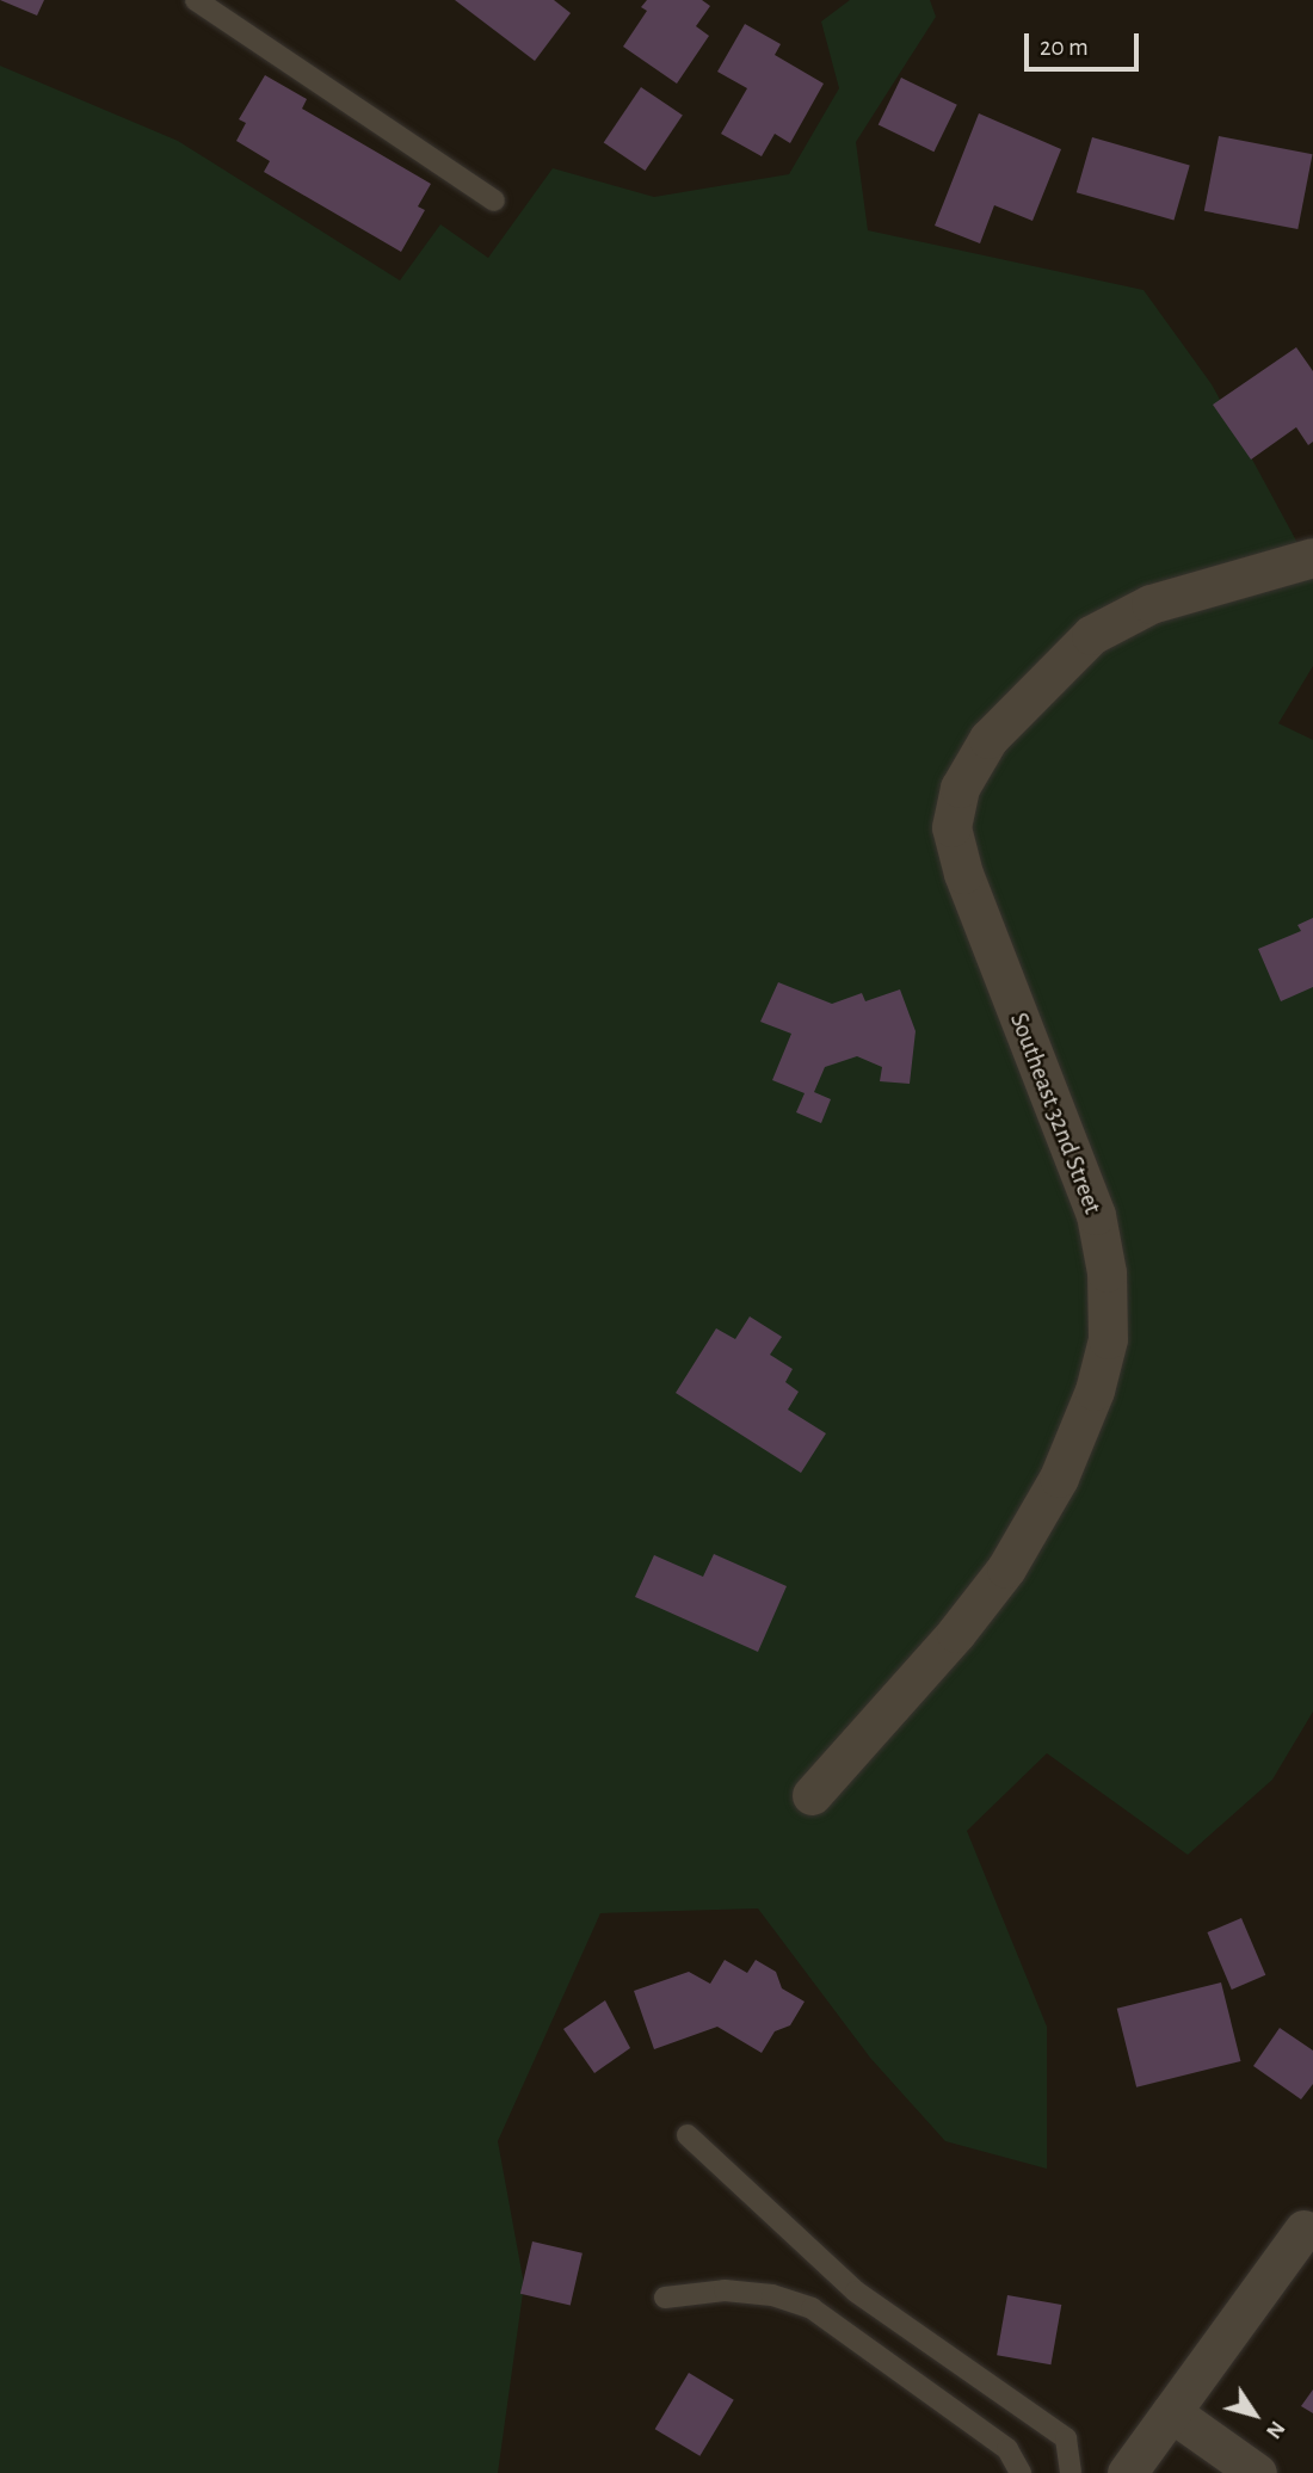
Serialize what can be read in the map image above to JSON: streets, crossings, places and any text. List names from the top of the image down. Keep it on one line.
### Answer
{"streets":{"street":["Southeast 32nd Street"]},"scale_bar":"20 m","north":"bottom right"}
